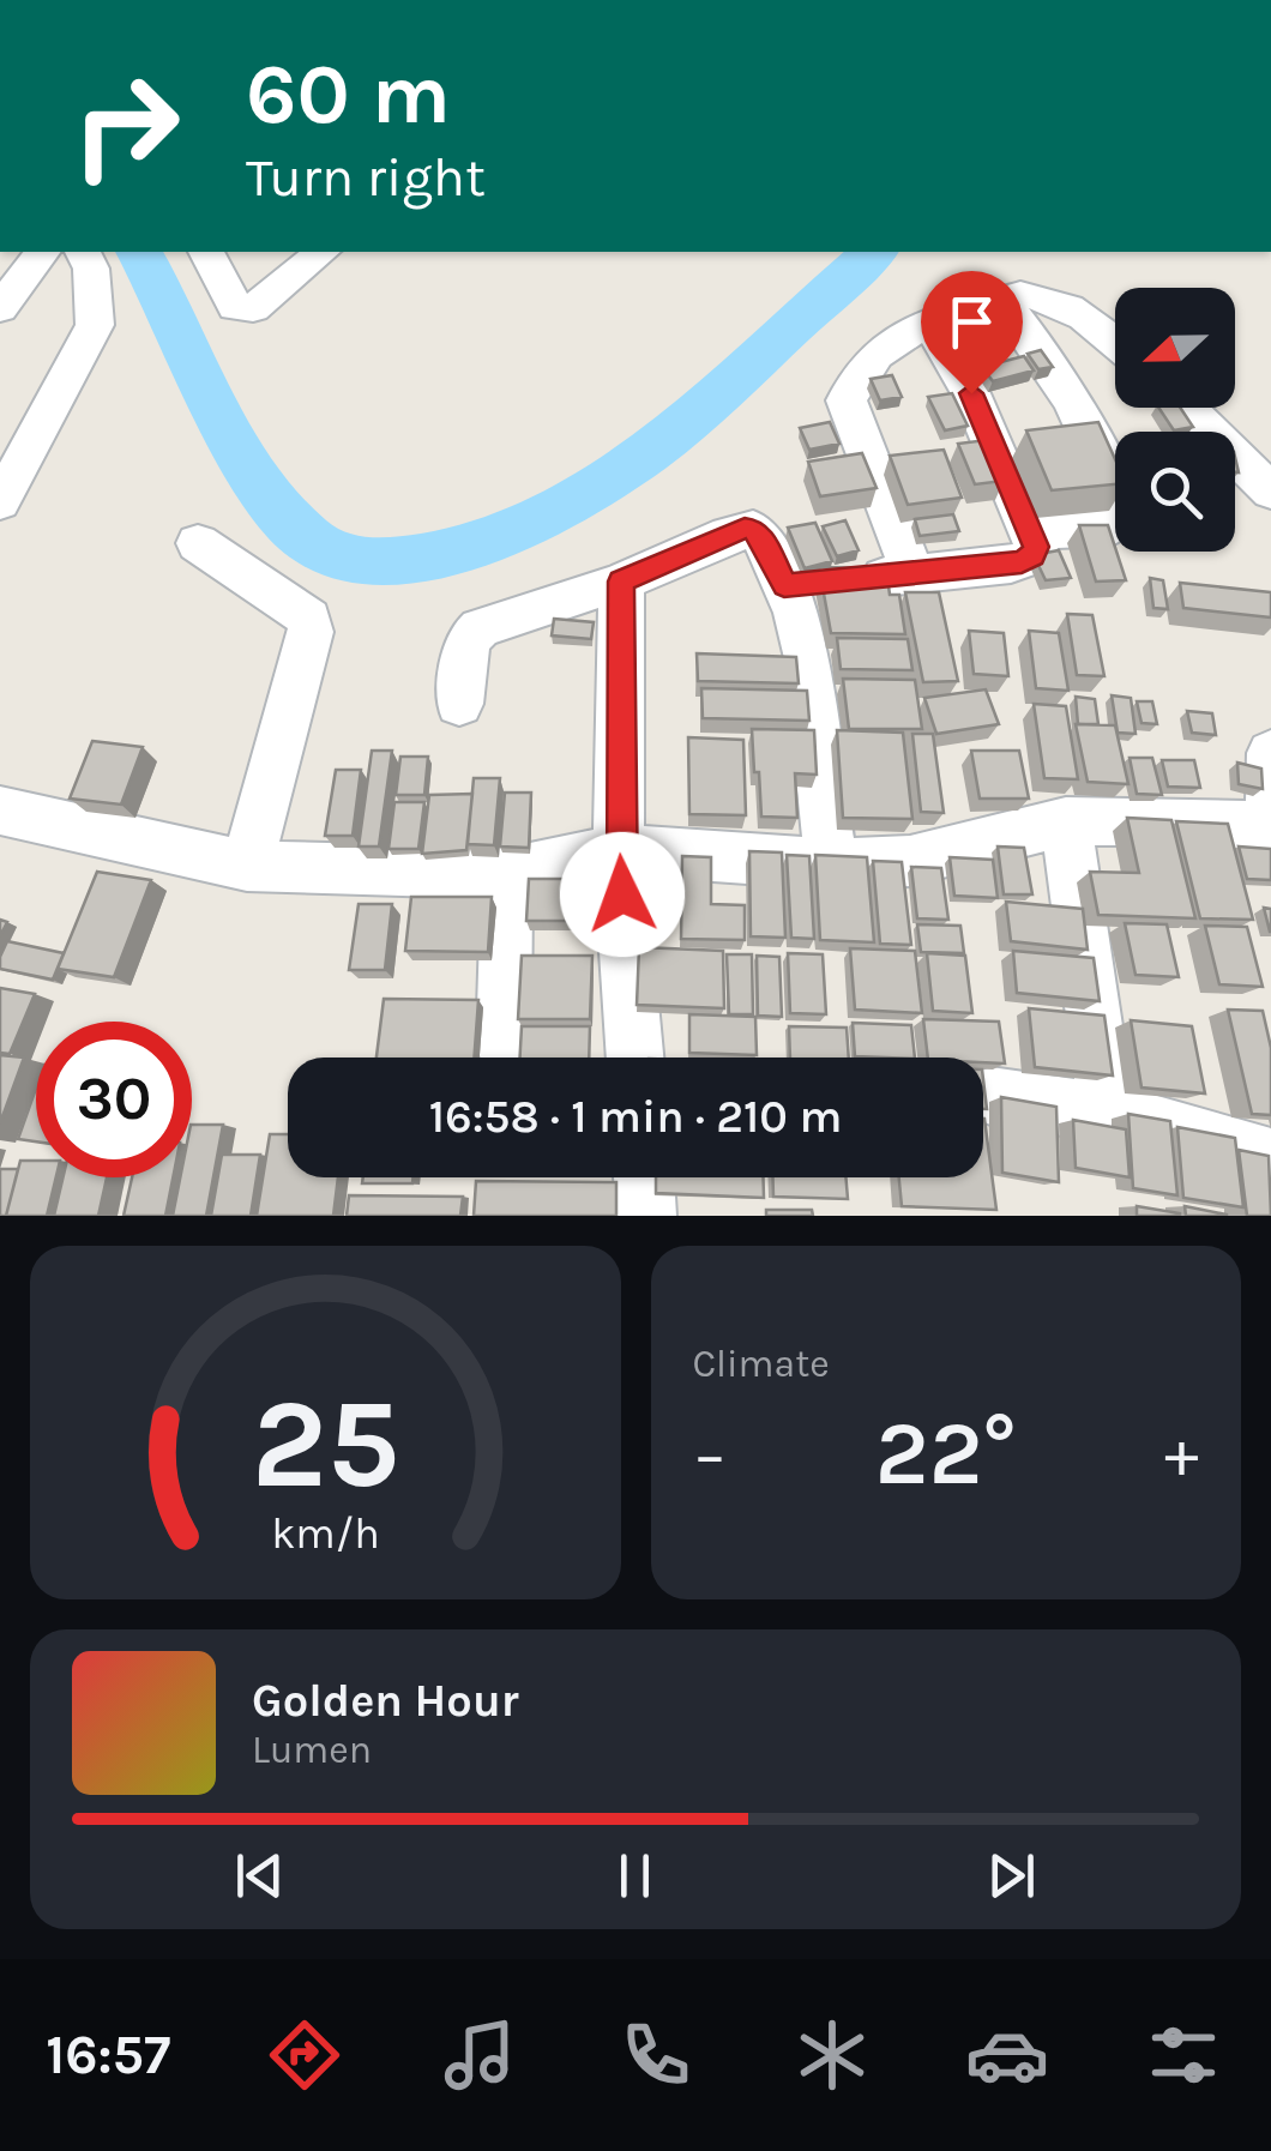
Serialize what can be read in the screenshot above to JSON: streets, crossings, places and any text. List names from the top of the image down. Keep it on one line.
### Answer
{"north":"left","page":{"turn":["60 m","Turn right"],"limit":"30","trip":"16:58 · 1 min · 210 m","tile":"Climate","heat":["−","22°","+"],"song":["Golden Hour","Lumen"],"tabs":"16:57","gauge":["25","km/h"]}}
